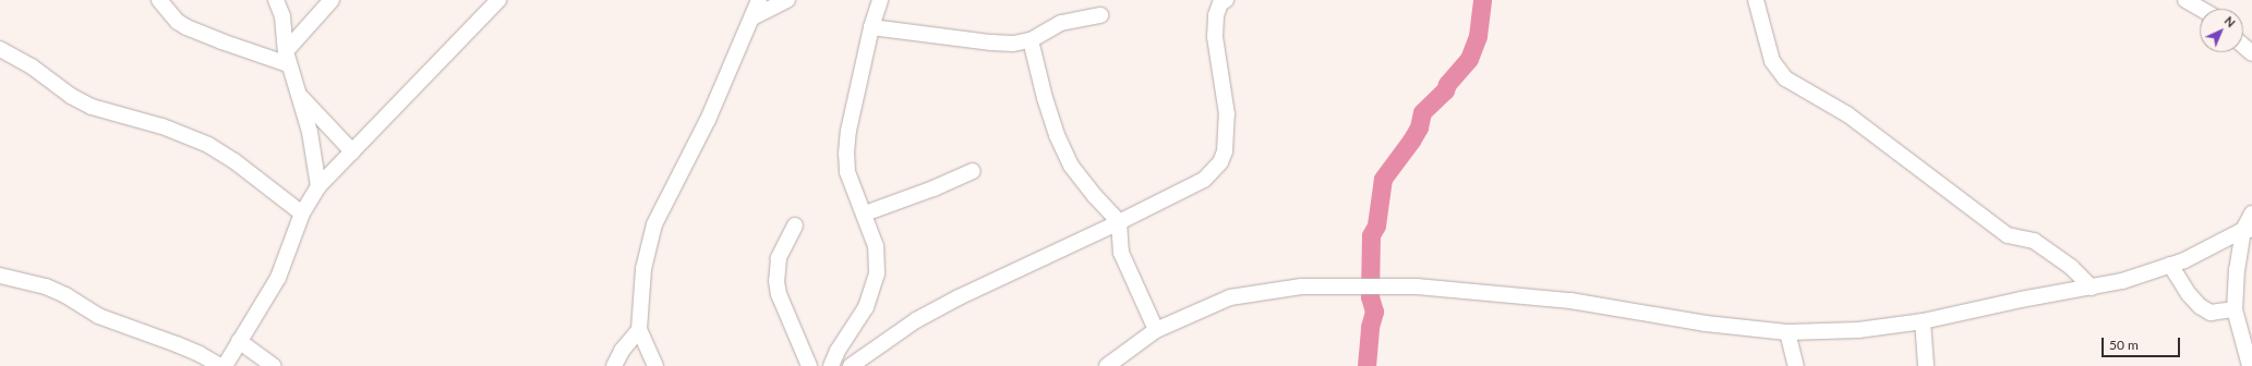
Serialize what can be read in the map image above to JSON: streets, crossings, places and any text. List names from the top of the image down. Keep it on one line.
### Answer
{"scale_bar":"50 m","north":"top right"}
